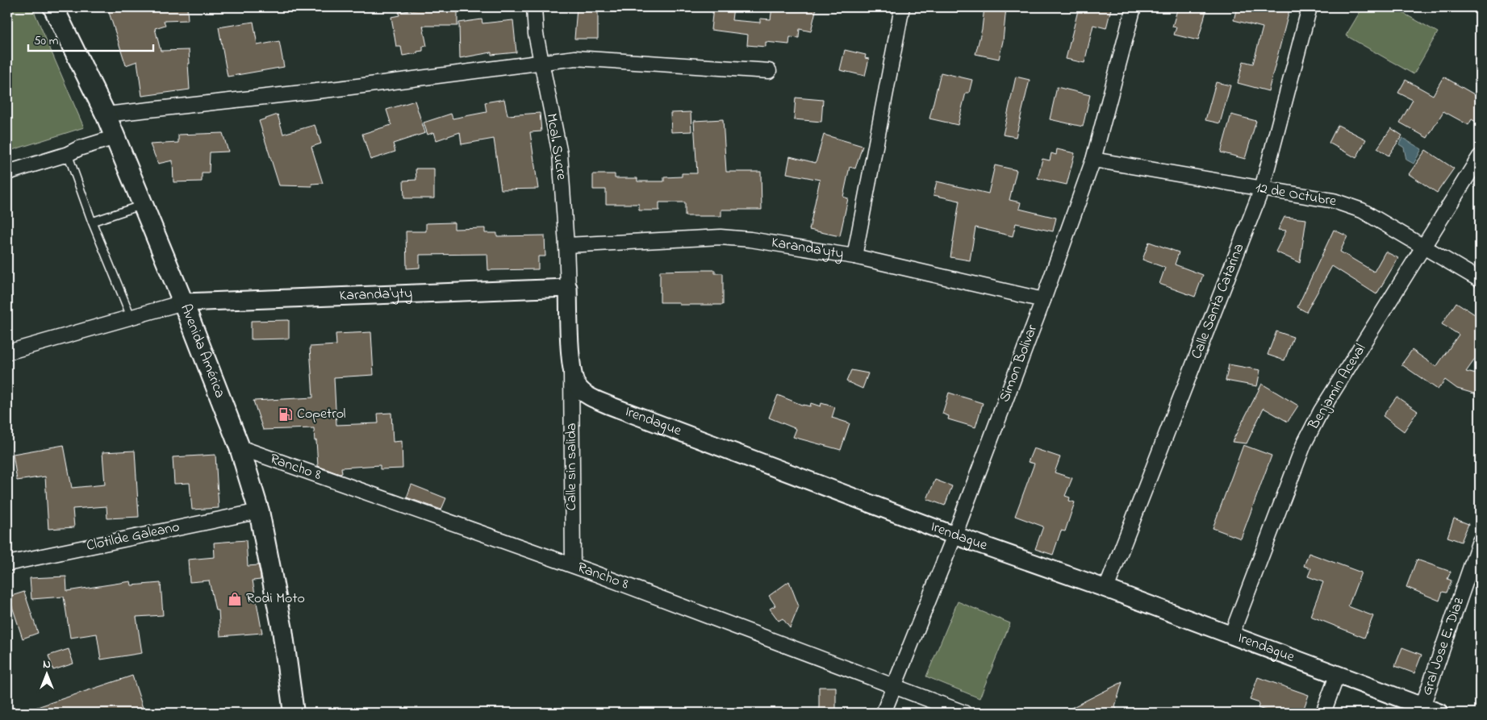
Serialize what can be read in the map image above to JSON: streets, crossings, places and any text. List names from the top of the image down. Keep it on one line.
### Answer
{"streets":{"main road":["Avenida América"],"street":["Mcal. Sucre","12 de Octubre","Karanda'yty","Calle Santa Catarina","Simon Bolivar","Benjamin Aceval","Irendague","Calle sin salida","Rancho 8","Clotilde Galeano","Gral Jose E. Diaz"]},"crossings":[["Mcal. Sucre","Karanda'yty"],["Mcal. Sucre","Irendague"],["12 de Octubre","Calle Santa Catarina"],["12 de Octubre","Simon Bolivar"],["12 de Octubre","Benjamin Aceval"],["Karanda'yty","Avenida América"],["Karanda'yty","Simon Bolivar"],["Karanda'yty","Irendague"],["Calle Santa Catarina","Irendague"],["Avenida América","Rancho 8"],["Avenida América","Clotilde Galeano"],["Simon Bolivar","Irendague"],["Simon Bolivar","Rancho 8"],["Benjamin Aceval","Irendague"],["Irendague","Calle sin salida"],["Irendague","Gral Jose E. Diaz"],["Calle sin salida","Rancho 8"]],"places":{"fuel station":["Copetrol"],"shop":["Rodi Moto"]},"scale_bar":"50 m","north":"top"}
